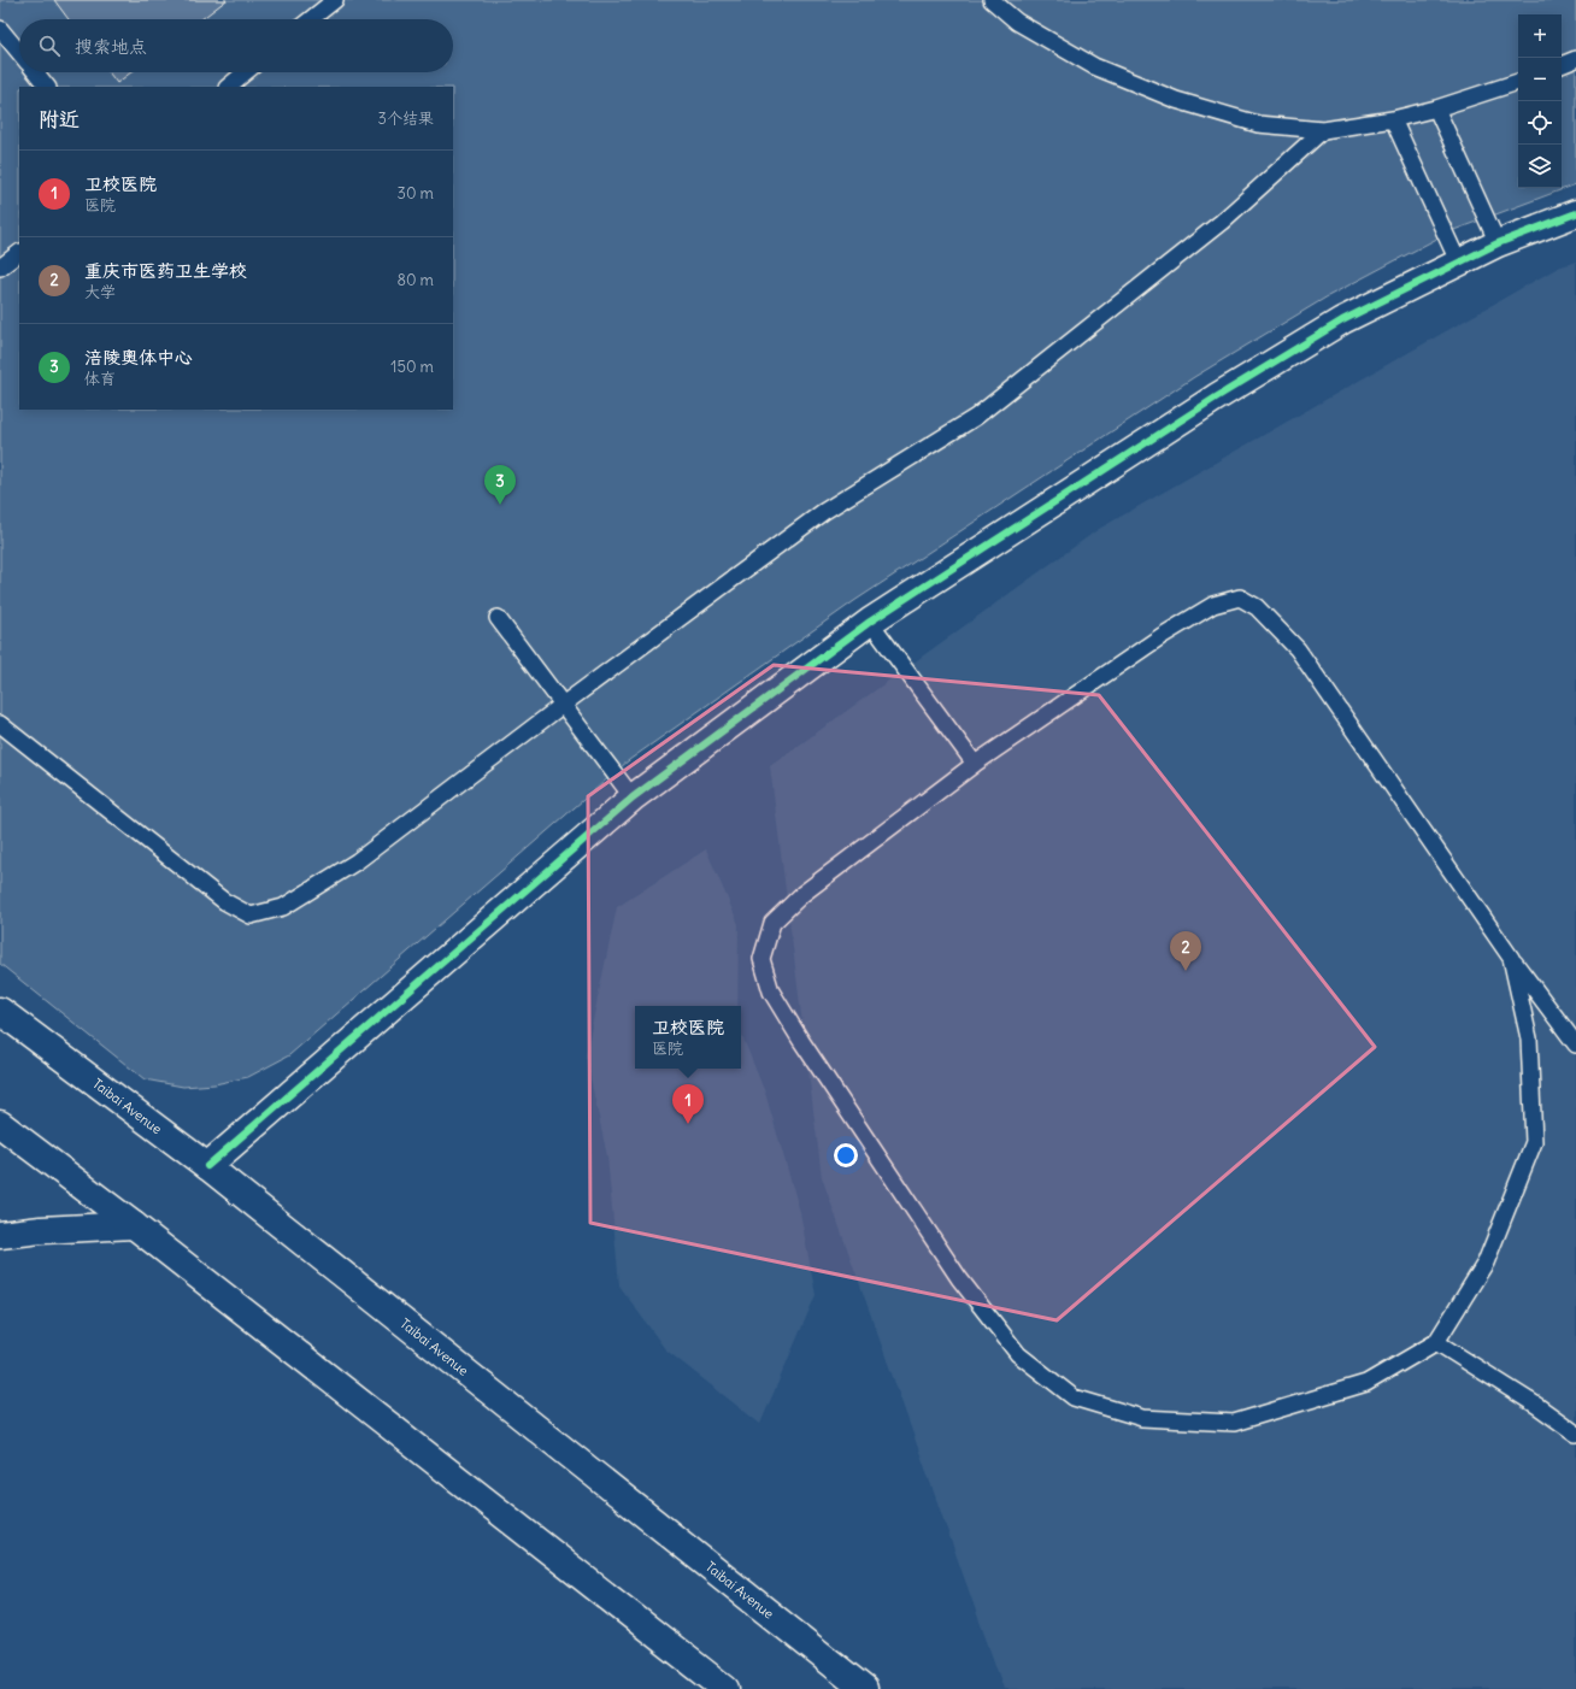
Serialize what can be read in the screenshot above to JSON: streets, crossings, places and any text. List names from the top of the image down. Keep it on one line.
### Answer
{"streets":{"main road":["Taibai Avenue"]},"page":{"map_buttons":["+","−"],"search":"搜索地点","heading":["附近","3个结果"],"list":[{"mark":"1","name":"卫校医院","note":"医院","value":"30 m"},{"mark":"2","name":"重庆市医药卫生学校","note":"大学","value":"80 m"},{"mark":"3","name":"涪陵奥体中心","note":"体育","value":"150 m"}],"pins":["3","2","1"],"popup":["卫校医院","医院"]}}
